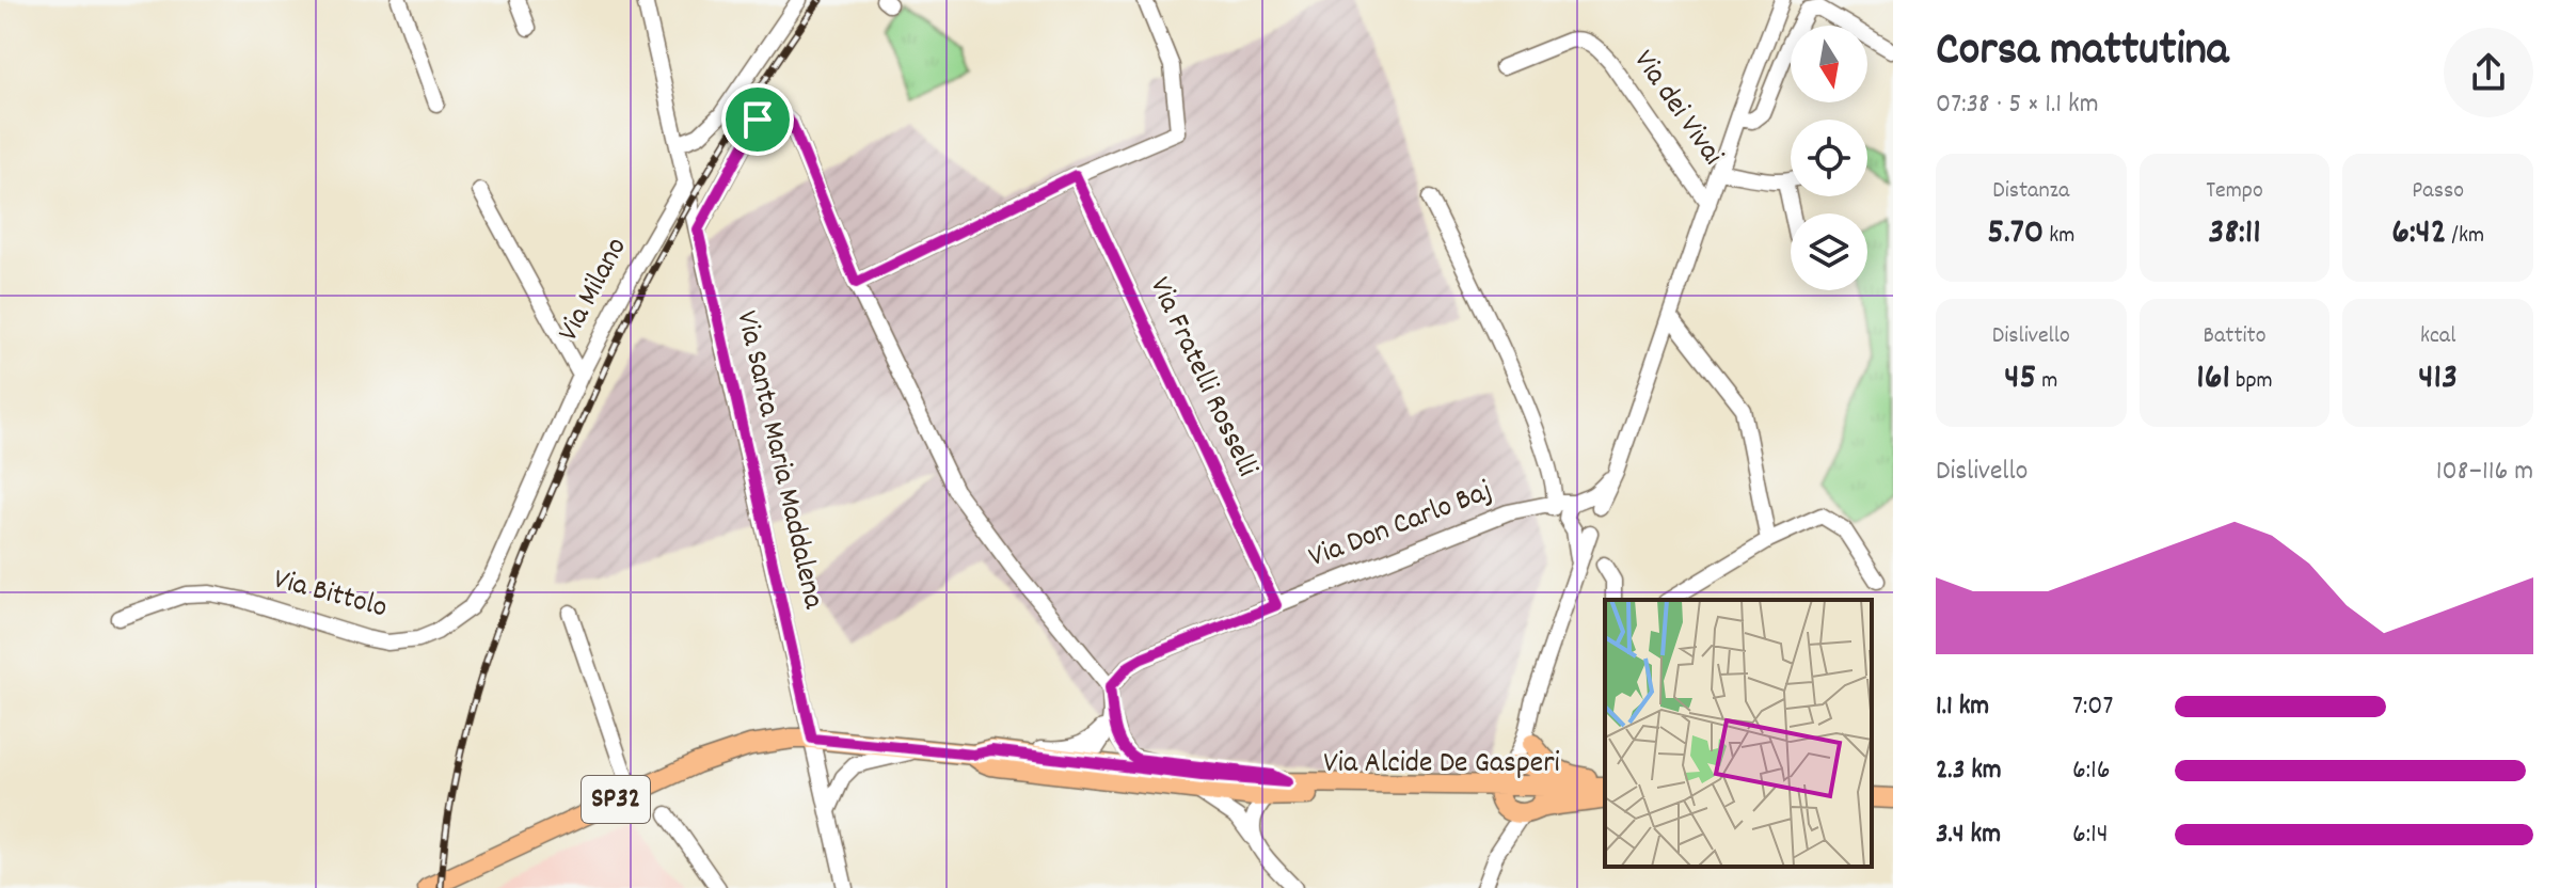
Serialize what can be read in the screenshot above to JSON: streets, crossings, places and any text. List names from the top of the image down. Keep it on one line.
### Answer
{"streets":{"main road":["Via Alcide De Gasperi","SP32"],"street":["Via dei Vivai","Via Milano","Via Fratelli Rosselli","Via Santa Maria Maddalena","Via Don Carlo Baj","Via Bittolo"]},"crossings":[["Via Milano","Via Santa Maria Maddalena"],["Via Milano","Via Bittolo"],["Via Fratelli Rosselli","Via Don Carlo Baj"],["Via Santa Maria Maddalena","Via Alcide De Gasperi"]],"north":"bottom","page":{"heading":["Corsa mattutina","07:38 · 5 × 1.1 km"],"stats":[["Distanza","5.70 km"],["Tempo","38:11"],["Passo","6:42 /km"],["Dislivello","45 m"],["Battito","161 bpm"],["kcal","413"]],"chart":["Dislivello","108–116 m"],"list":[{"name":"1.1 km","note":"7:07"},{"name":"2.3 km","note":"6:16"},{"name":"3.4 km","note":"6:14"}]}}
